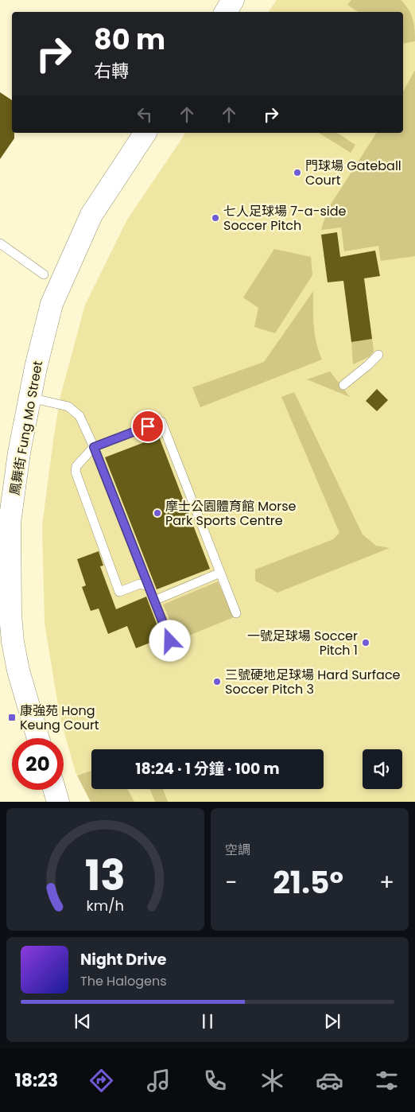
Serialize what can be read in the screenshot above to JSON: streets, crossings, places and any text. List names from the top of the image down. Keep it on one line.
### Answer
{"streets":{"main road":["鳳舞街 Fung Mo Street"]},"places":{"other":["門球場 Gateball Court","七人足球場 7-a-side Soccer Pitch","摩士公園體育館 Morse Park Sports Centre","一號足球場 Soccer Pitch 1","三號硬地足球場 Hard Surface Soccer Pitch 3"],"transit":["康強苑 Hong Keung Court"]},"page":{"turn":["80 m","右轉"],"limit":"20","trip":"18:24 · 1 分鐘 · 100 m","tile":"空調","heat":["−","21.5°","+"],"song":["Night Drive","The Halogens"],"tabs":"18:23","gauge":["13","km/h"]}}
